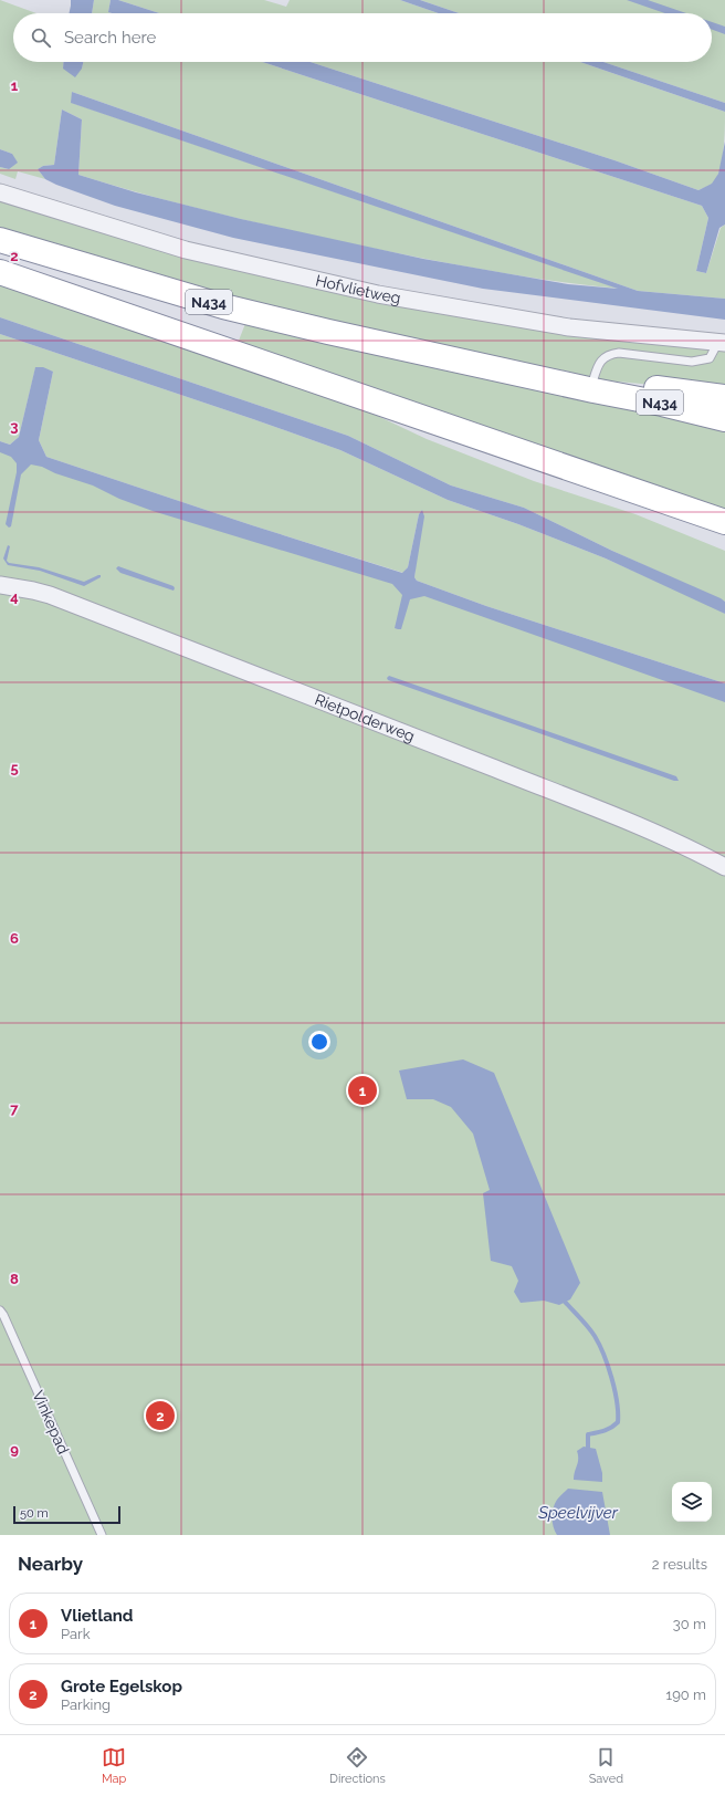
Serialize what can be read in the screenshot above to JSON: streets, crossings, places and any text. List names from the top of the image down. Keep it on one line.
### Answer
{"streets":{"highway":["N434"],"street":["Hofvlietweg","Rietpolderweg"],"lane":["Vinkepad"]},"water":["Speelvijver"],"scale_bar":"50 m","page":{"search":"Search here","pins":["1","2"],"scale":"50 m","heading":["Nearby","2 results"],"list":[{"mark":"1","name":"Vlietland","note":"Park","value":"30 m"},{"mark":"2","name":"Grote Egelskop","note":"Parking","value":"190 m"}],"nav":["Map","Directions","Saved"]},"grid":{"rows":["1","2","3","4","5","6","7","8","9"]}}
